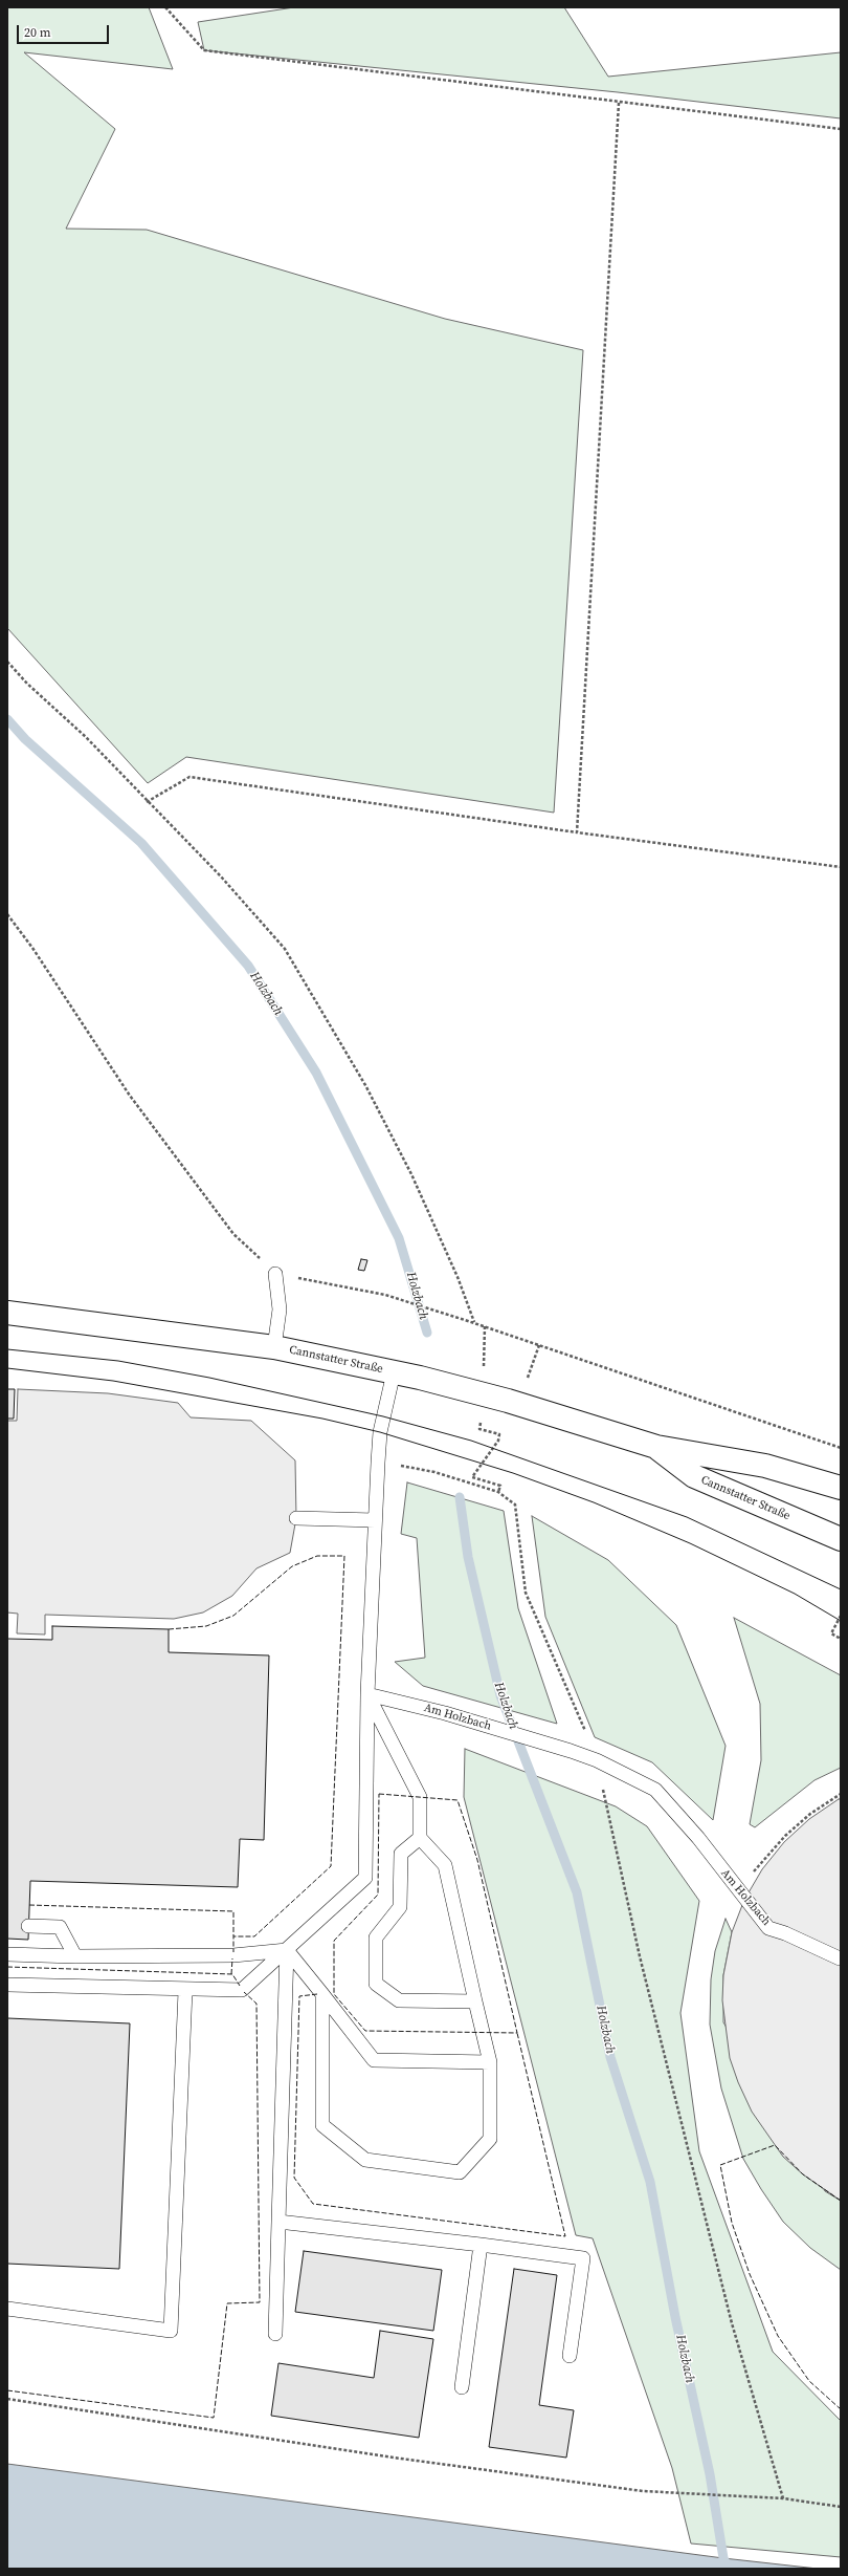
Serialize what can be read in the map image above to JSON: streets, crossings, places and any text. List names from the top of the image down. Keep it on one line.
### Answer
{"streets":{"main road":["Cannstatter Straße"],"lane":["Am Holzbach"]},"water":["Holzbach"],"scale_bar":"20 m"}
